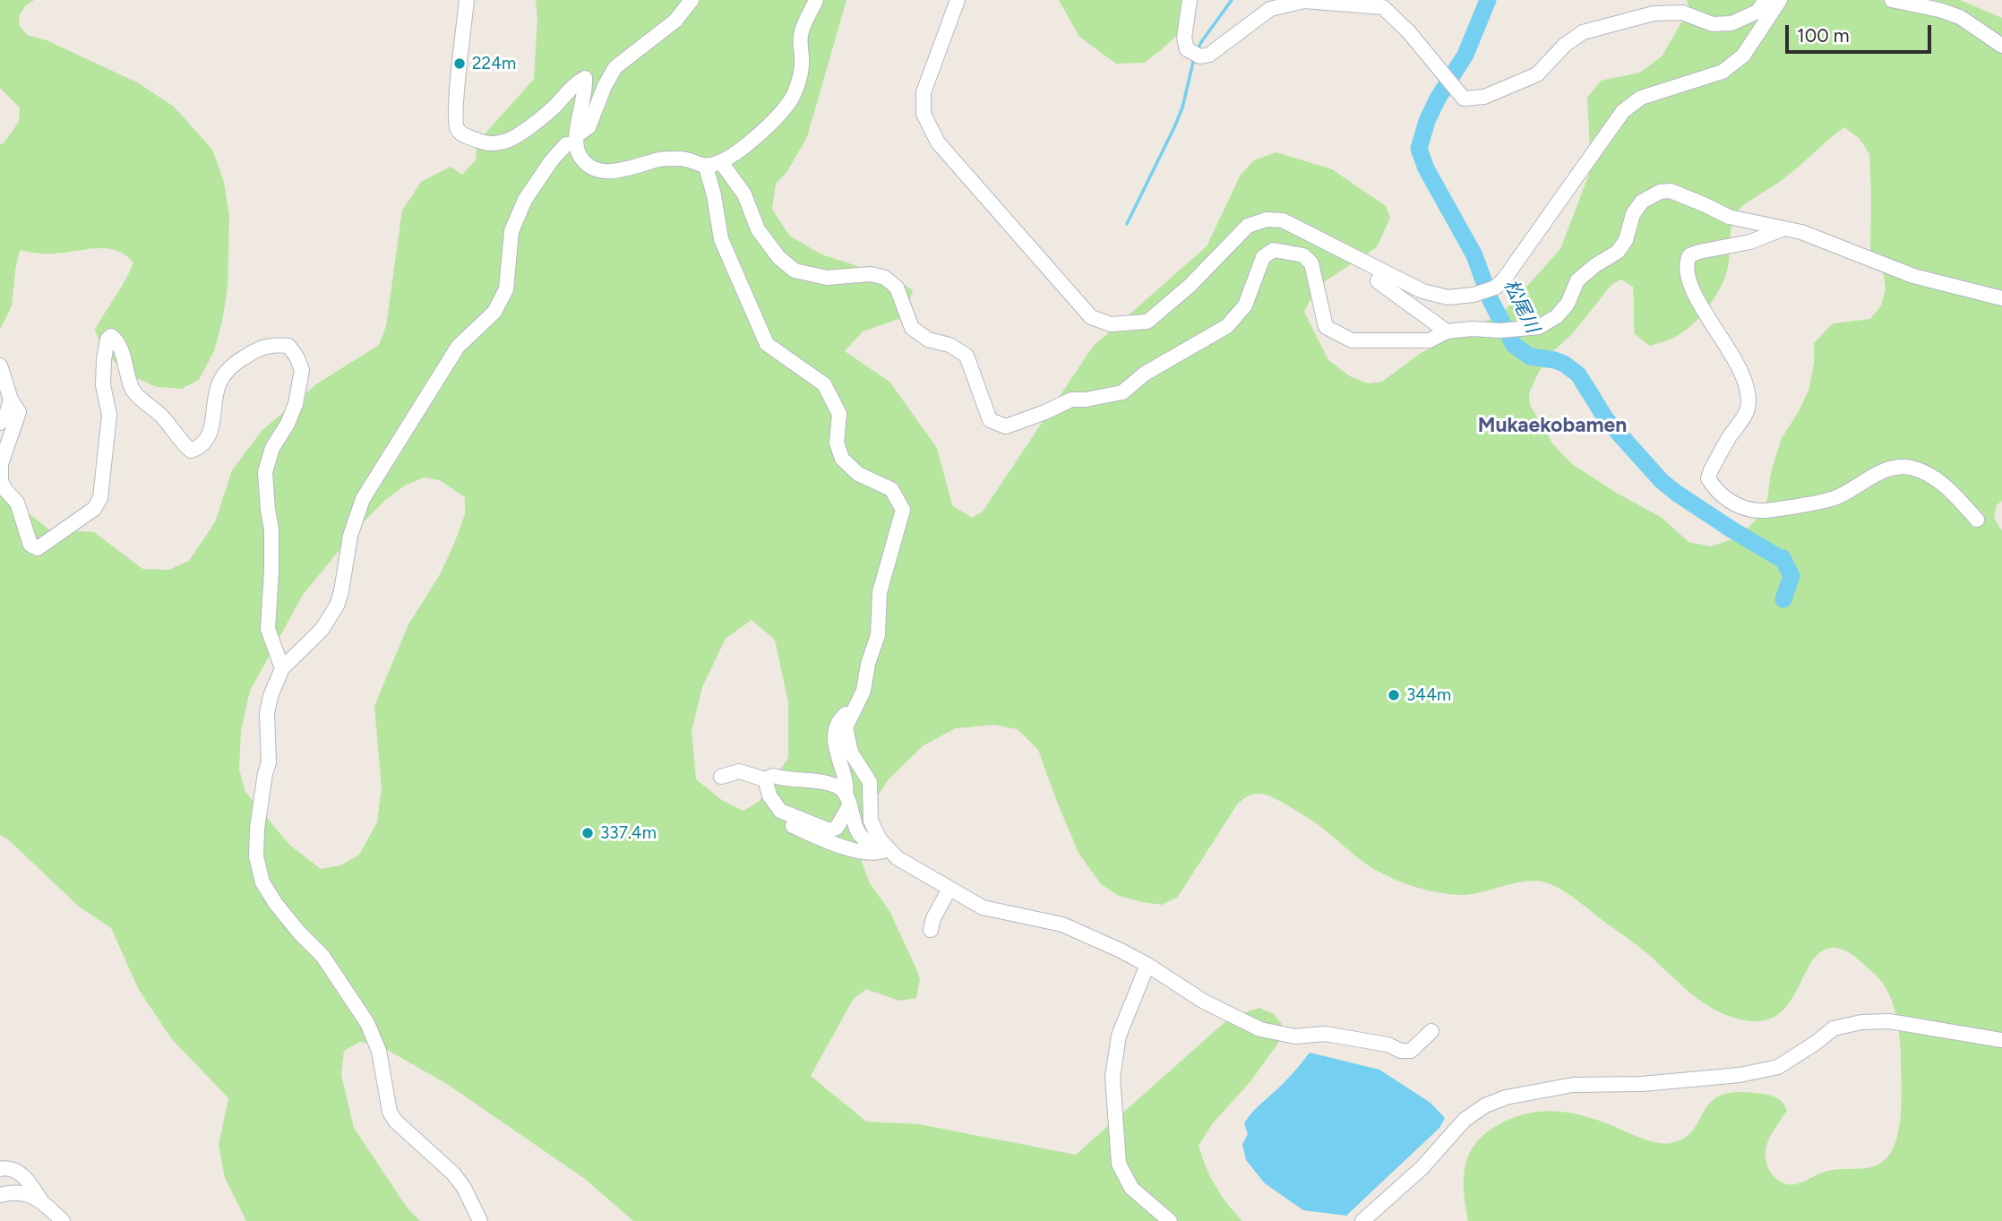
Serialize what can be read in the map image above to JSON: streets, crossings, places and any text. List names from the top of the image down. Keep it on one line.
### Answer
{"districts":["Mukaekobamen"],"water":["松尾川"],"places":["224m","344m","337.4m"],"scale_bar":"100 m"}
